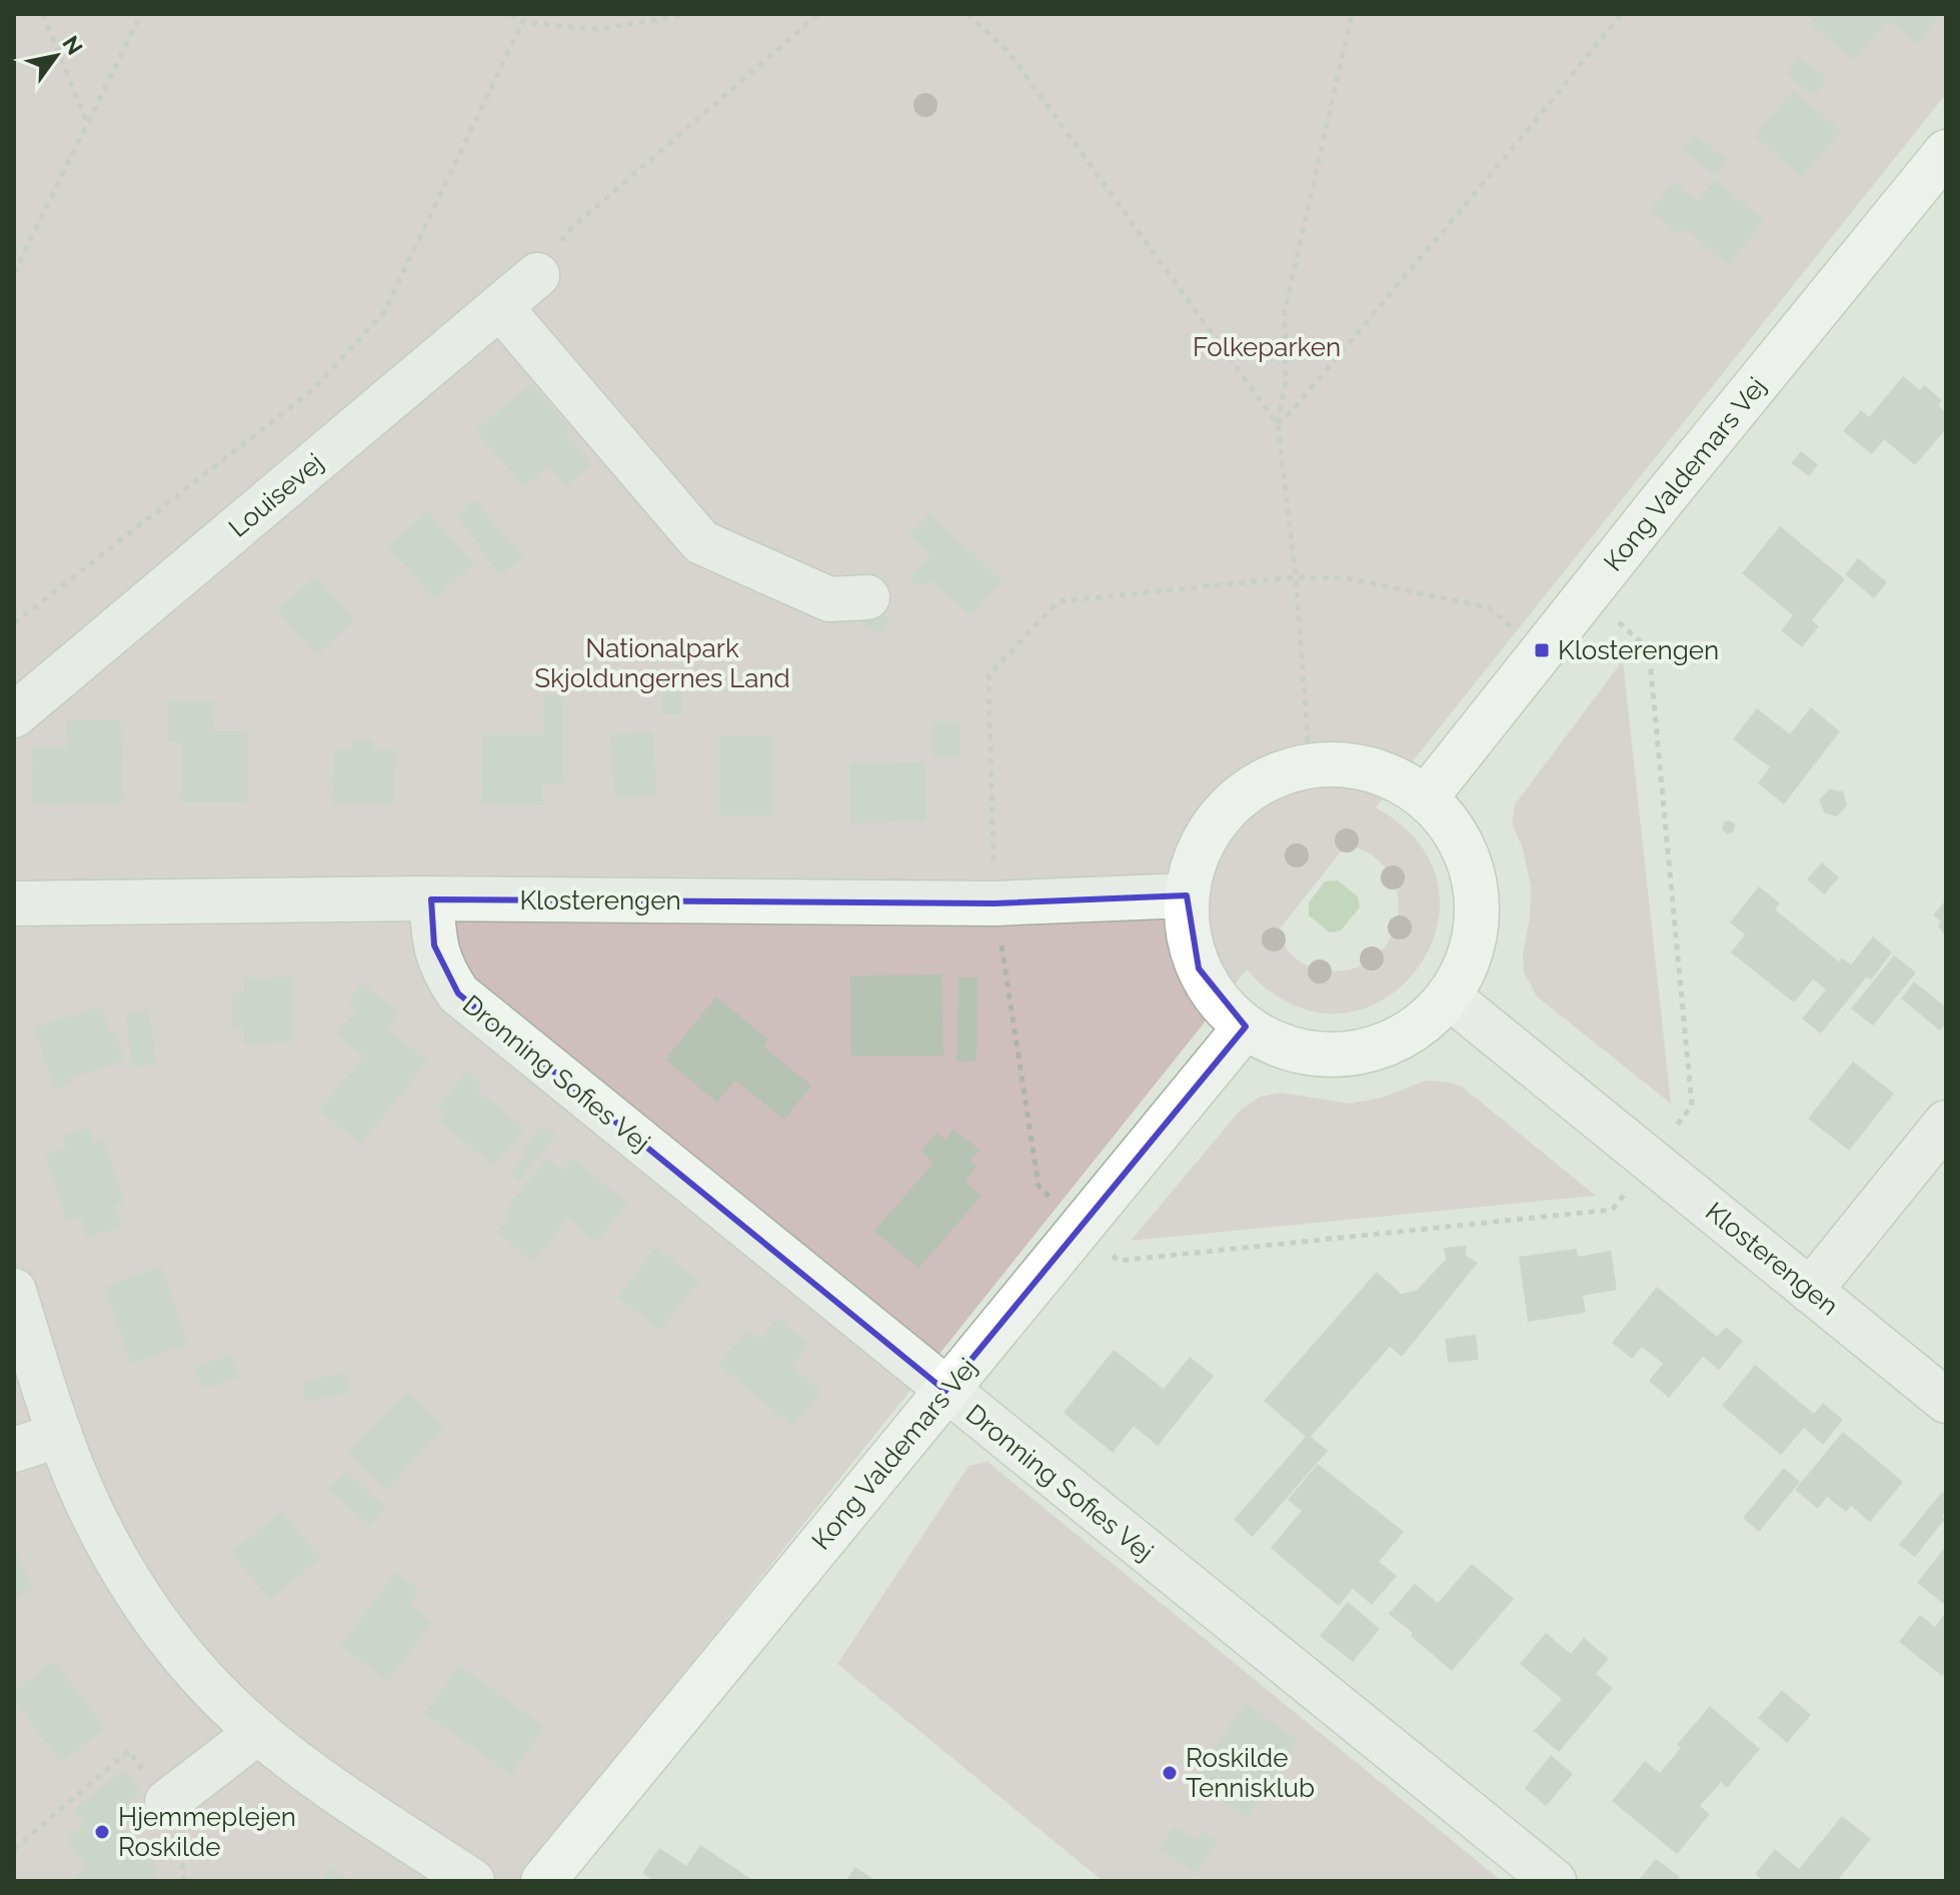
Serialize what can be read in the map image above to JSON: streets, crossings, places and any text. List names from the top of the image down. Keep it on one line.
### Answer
{"streets":{"main road":["Kong Valdemars Vej"],"street":["Louisevej","Klosterengen","Dronning Sofies Vej"]},"crossings":[["Kong Valdemars Vej","Dronning Sofies Vej"],["Klosterengen","Dronning Sofies Vej"]],"parks":["Folkeparken","Nationalpark Skjoldungernes Land"],"places":{"transit":["Klosterengen"],"other":["Roskilde Tennisklub","Hjemmeplejen Roskilde"]},"north":"top right"}
